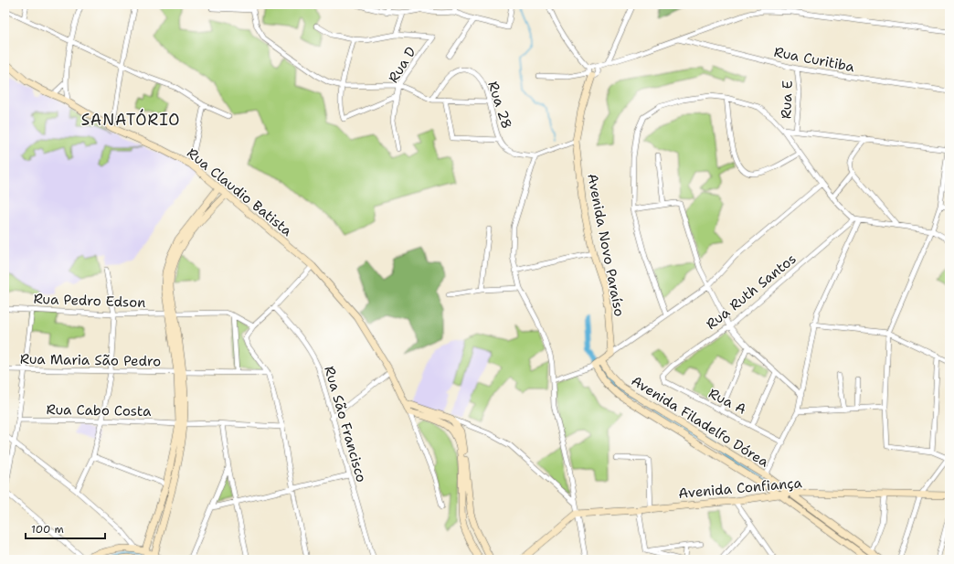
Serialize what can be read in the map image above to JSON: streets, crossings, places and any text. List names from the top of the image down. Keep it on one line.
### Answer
{"streets":{"street":["Rua Curitiba","Rua D","Rua E","Rua 28","Rua Claudio Batista","Avenida Novo Paraíso","Rua Ruth Santos","Rua Pedro Edson","Rua Maria São Pedro","Rua A","Rua Cabo Costa","Avenida Filadelfo Dórea","Rua São Francisco","Avenida Confiança"]},"crossings":[["Rua Curitiba","Rua E"],["Rua Ruth Santos","Rua A"],["Avenida Filadelfo Dórea","Avenida Confiança"]],"districts":["SANATÓRIO"],"scale_bar":"100 m"}
